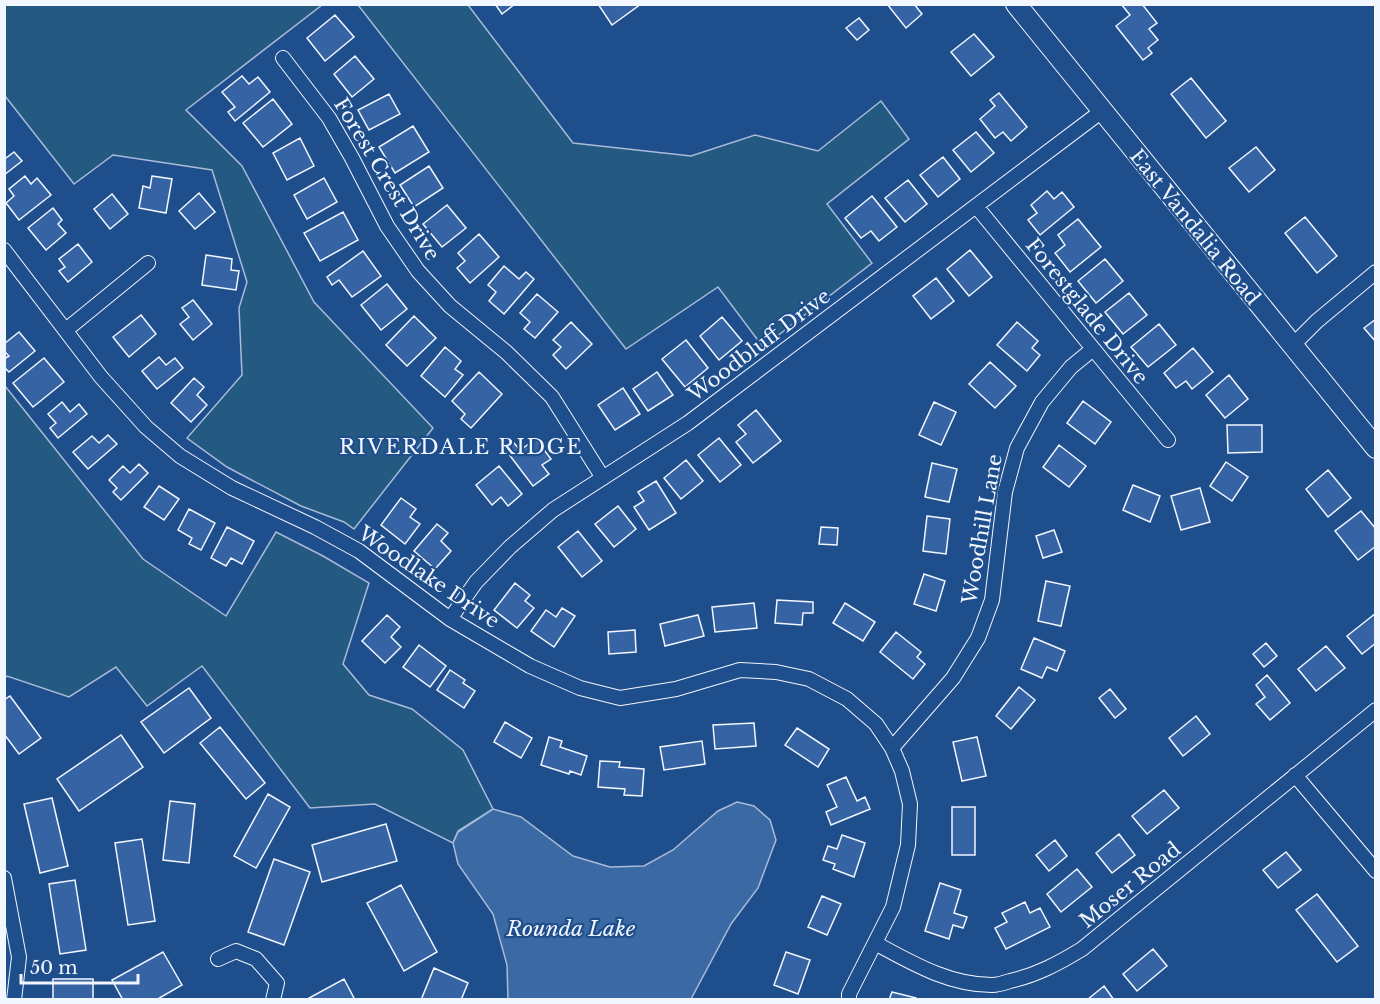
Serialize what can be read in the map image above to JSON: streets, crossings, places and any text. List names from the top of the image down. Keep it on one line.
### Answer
{"streets":{"street":["Forest Crest Drive","East Vandalia Road","Forestglade Drive","Woodbluff Drive","Woodhill Lane","Woodlake Drive","Moser Road"]},"crossings":[["Forest Crest Drive","Woodbluff Drive"],["East Vandalia Road","Woodbluff Drive"],["Forestglade Drive","Woodbluff Drive"],["Forestglade Drive","Woodhill Lane"],["Woodbluff Drive","Woodlake Drive"],["Woodhill Lane","Woodlake Drive"],["Woodlake Drive","Moser Road"]],"districts":["RIVERDALE RIDGE"],"water":["Rounda Lake"],"scale_bar":"50 m"}
